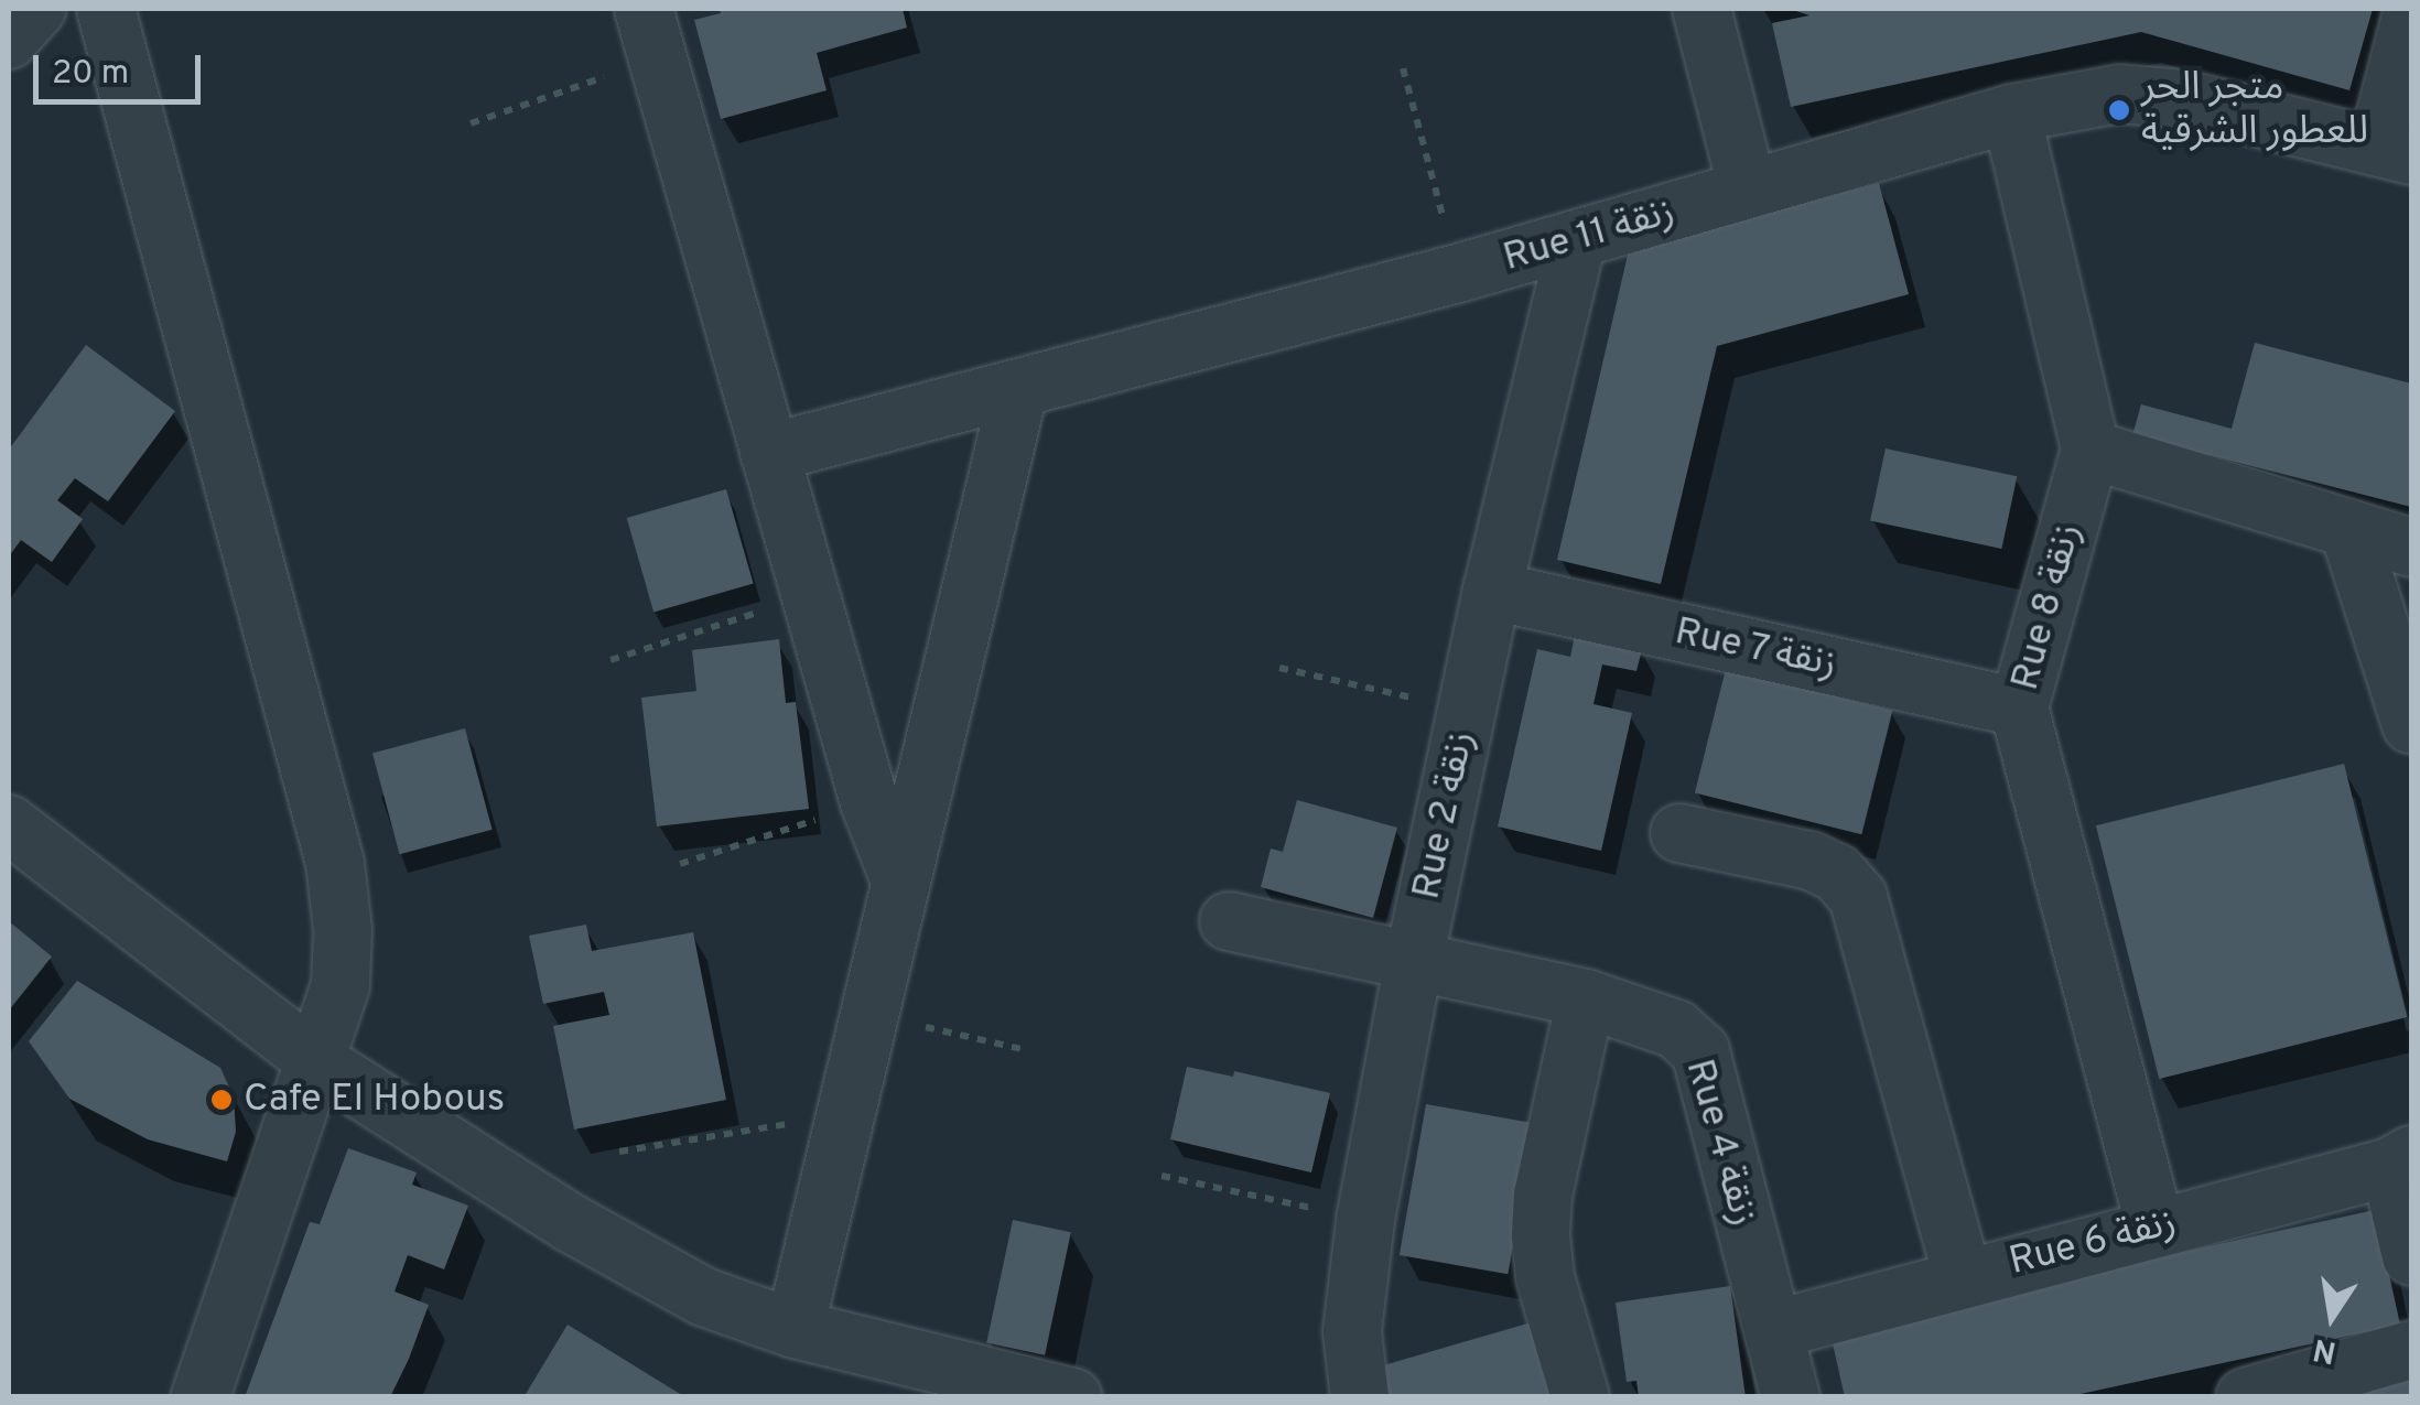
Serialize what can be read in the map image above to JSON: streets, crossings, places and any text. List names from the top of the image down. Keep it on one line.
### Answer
{"streets":{"street":["Rue 11 زنقة","Rue 8 زنقة","Rue 7 زنقة","Rue 2 زنقة","Rue 4 زنقة","Rue 6 زنقة"]},"crossings":[["Rue 11 زنقة","Rue 8 زنقة"],["Rue 11 زنقة","Rue 2 زنقة"],["Rue 8 زنقة","Rue 7 زنقة"],["Rue 8 زنقة","Rue 6 زنقة"],["Rue 7 زنقة","Rue 2 زنقة"],["Rue 2 زنقة","Rue 4 زنقة"],["Rue 4 زنقة","Rue 6 زنقة"]],"places":["متجر الحر للعطور الشرقية","Cafe El Hobous"],"scale_bar":"20 m","north":"bottom"}
